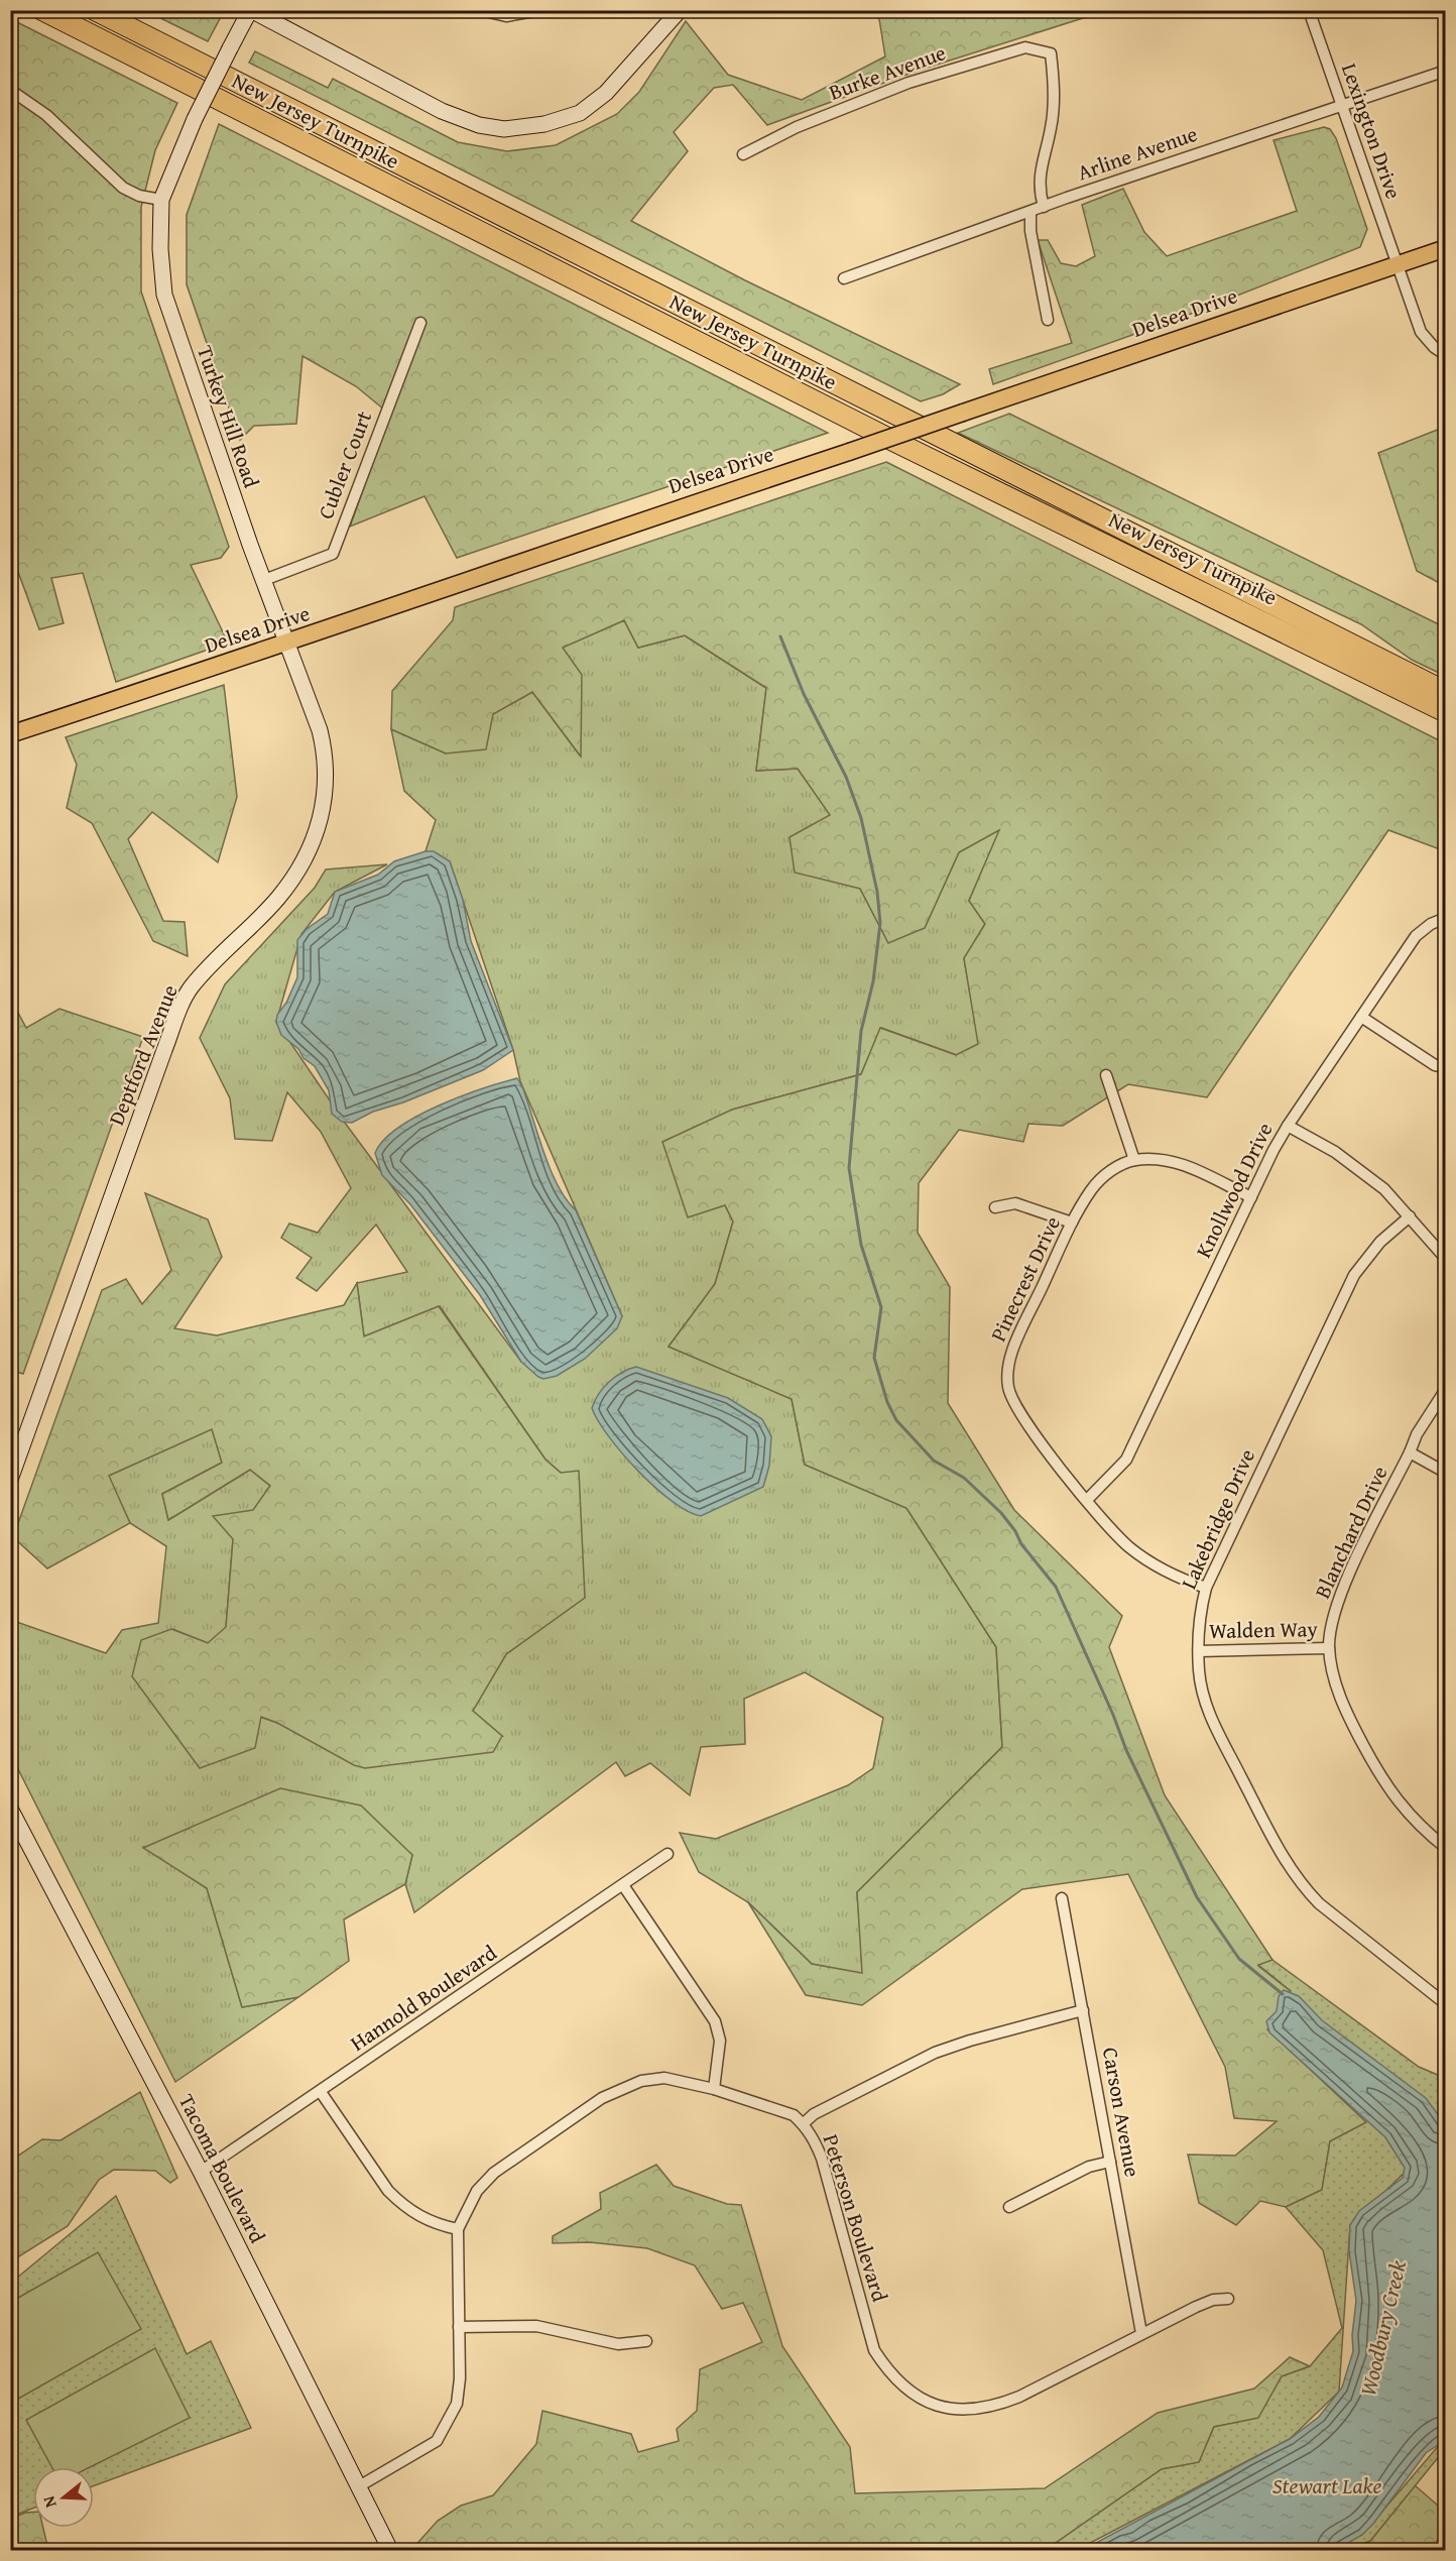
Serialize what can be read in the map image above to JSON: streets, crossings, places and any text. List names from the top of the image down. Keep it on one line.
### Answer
{"streets":{"highway":["New Jersey Turnpike"],"main road":["Delsea Drive"],"street":["Burke Avenue","Lexington Drive","Arline Avenue","Turkey Hill Road","Cubler Court","Deptford Avenue","Knollwood Drive","Pinecrest Drive","Lakebridge Drive","Blanchard Drive","Walden Way","Hannold Boulevard","Carson Avenue","Tacoma Boulevard","Peterson Boulevard"]},"crossings":[["Burke Avenue","Arline Avenue"],["Lexington Drive","Arline Avenue"],["Lexington Drive","Delsea Drive"],["Delsea Drive","Turkey Hill Road"],["Delsea Drive","Deptford Avenue"],["Turkey Hill Road","Cubler Court"],["Turkey Hill Road","Deptford Avenue"],["Knollwood Drive","Pinecrest Drive"],["Pinecrest Drive","Lakebridge Drive"],["Lakebridge Drive","Walden Way"],["Blanchard Drive","Walden Way"],["Hannold Boulevard","Tacoma Boulevard"],["Carson Avenue","Peterson Boulevard"],["Tacoma Boulevard","Peterson Boulevard"]],"water":["Woodbury Creek","Stewart Lake"],"north":"left"}
